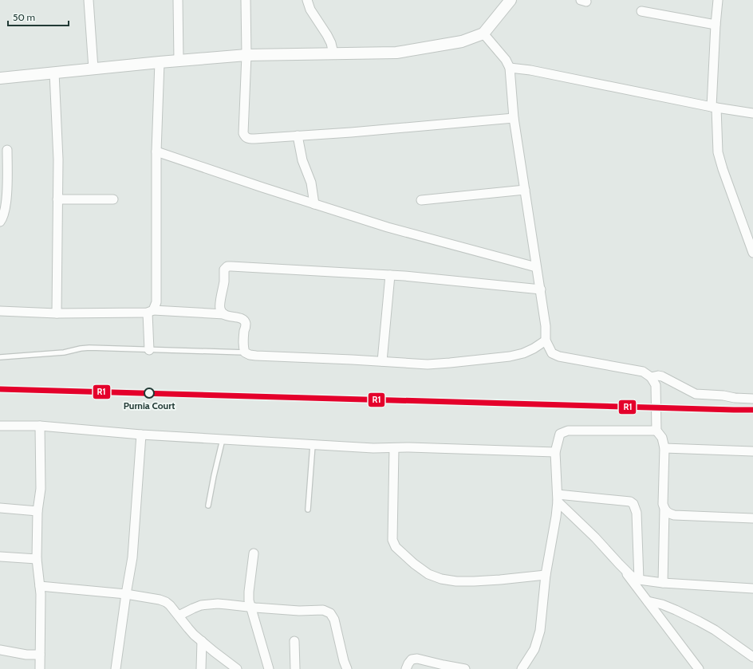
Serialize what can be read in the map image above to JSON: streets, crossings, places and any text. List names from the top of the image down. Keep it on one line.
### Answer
{"places":["Purnia Court"],"lines":["transit line R1"],"scale_bar":"50 m"}
